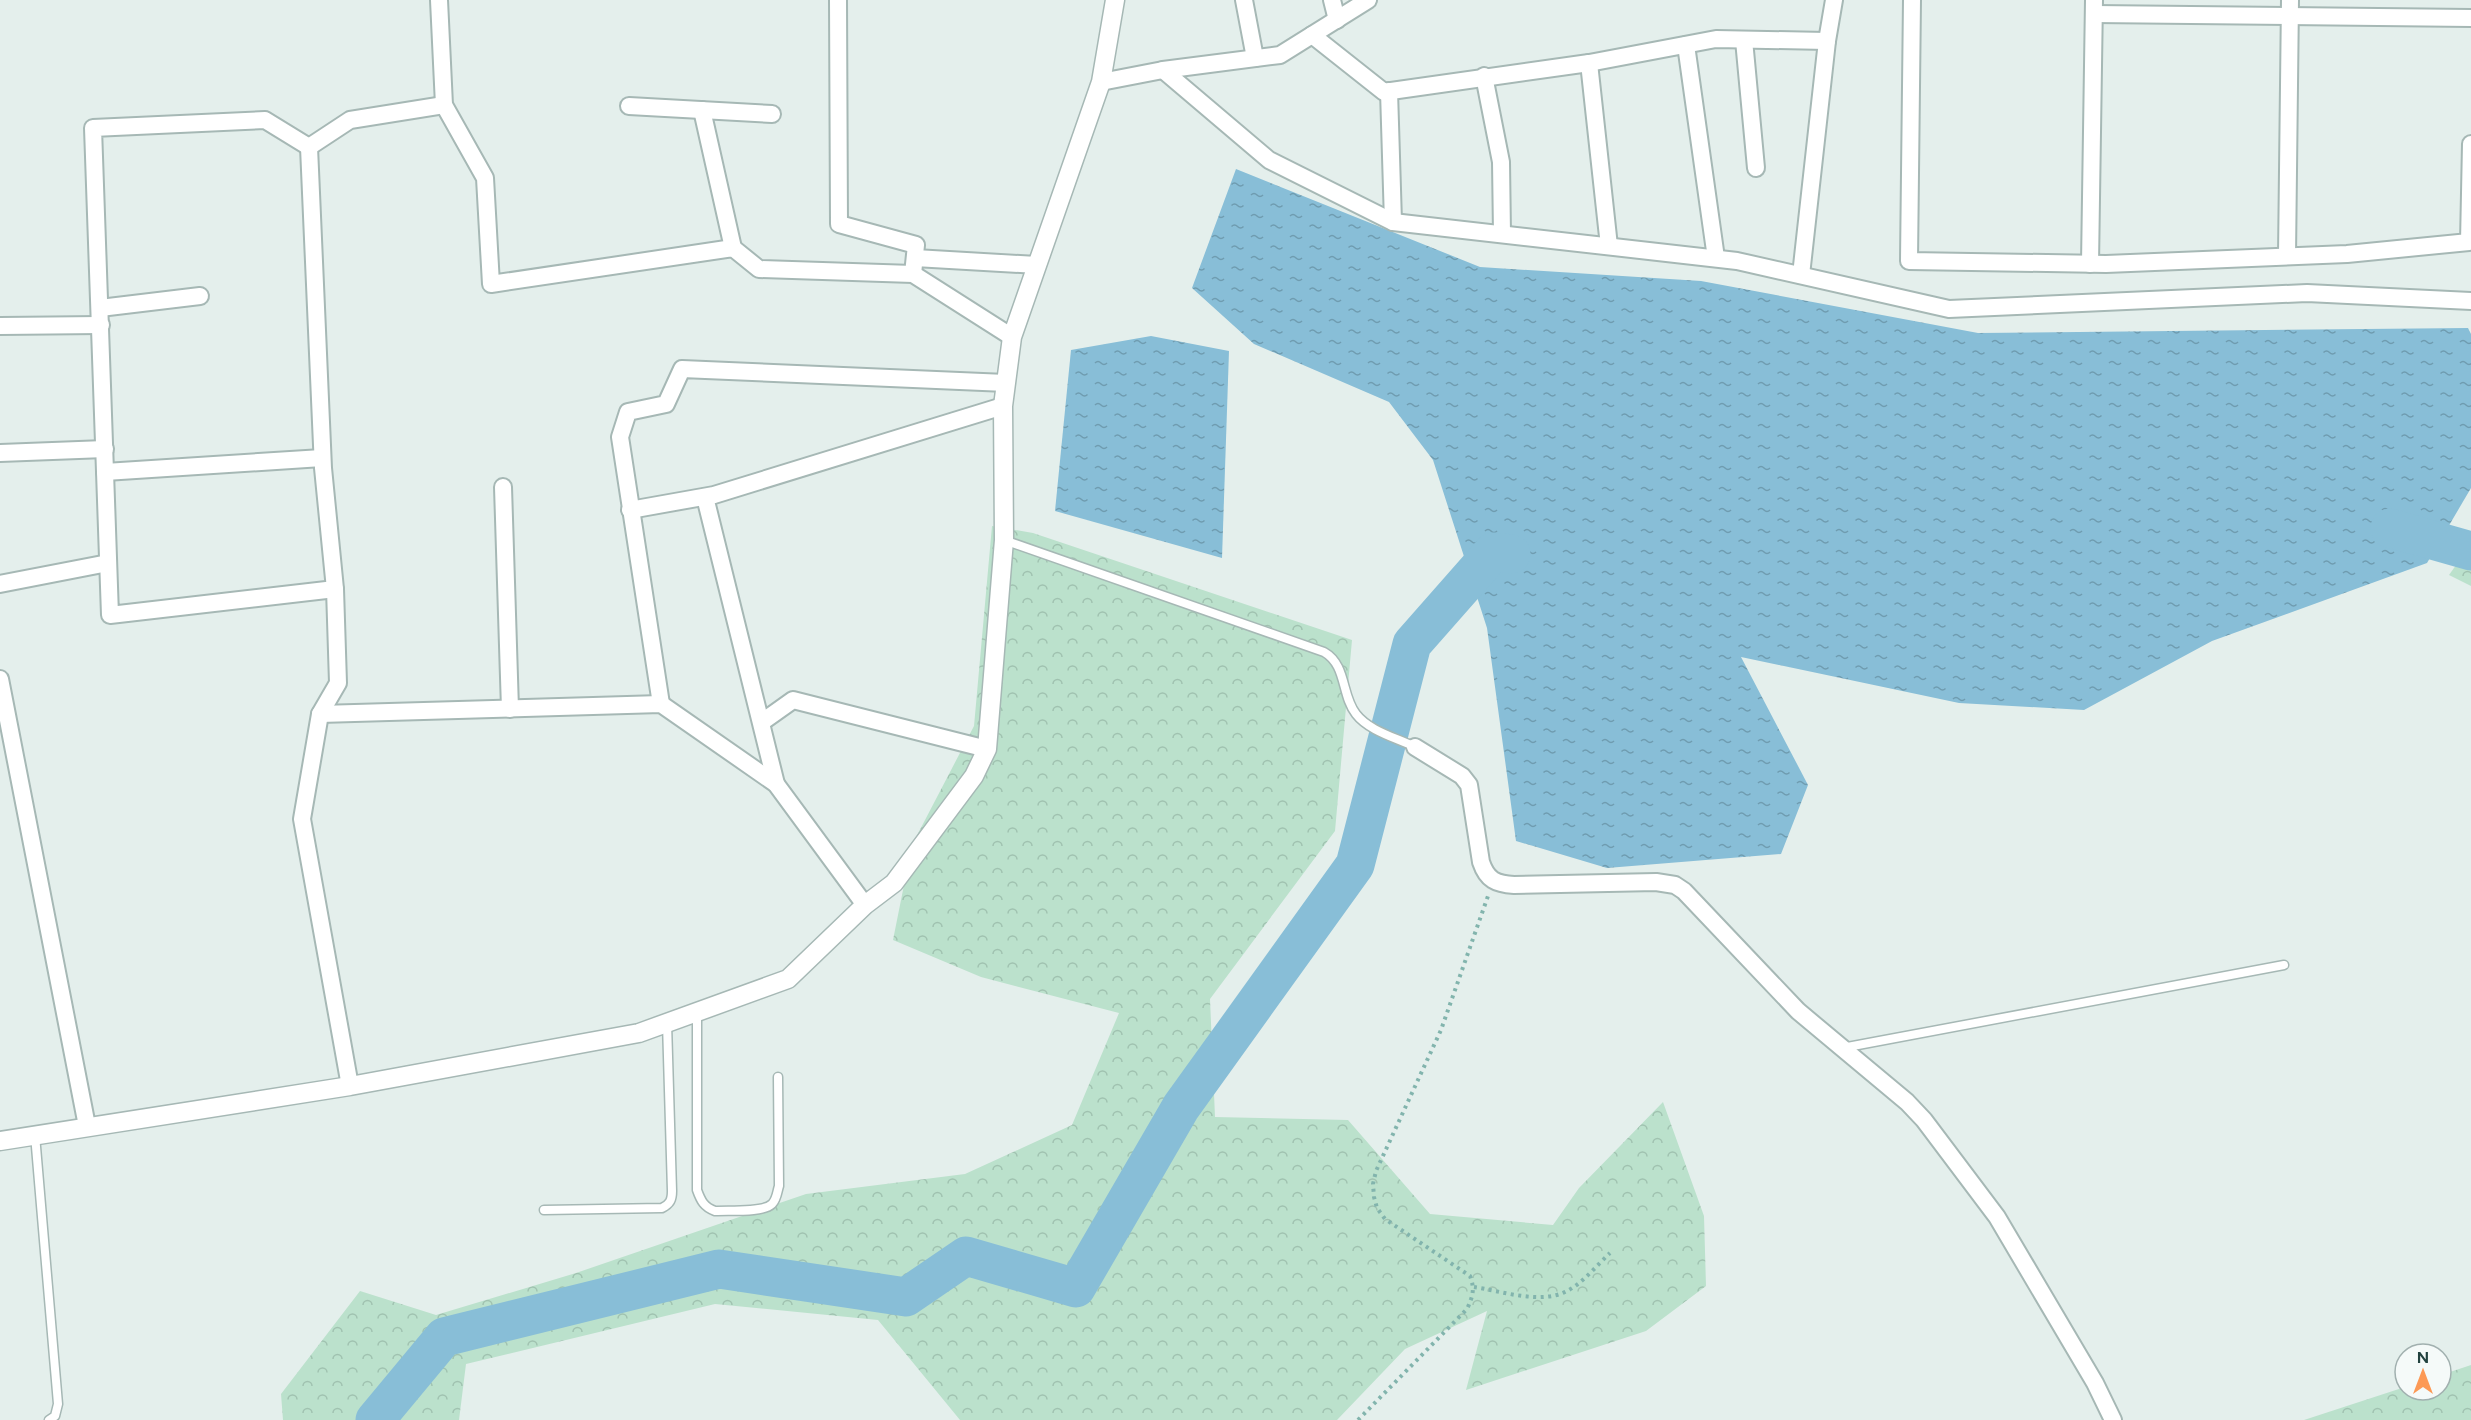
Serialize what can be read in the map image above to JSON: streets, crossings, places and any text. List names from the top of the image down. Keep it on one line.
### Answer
{"north":"top"}
